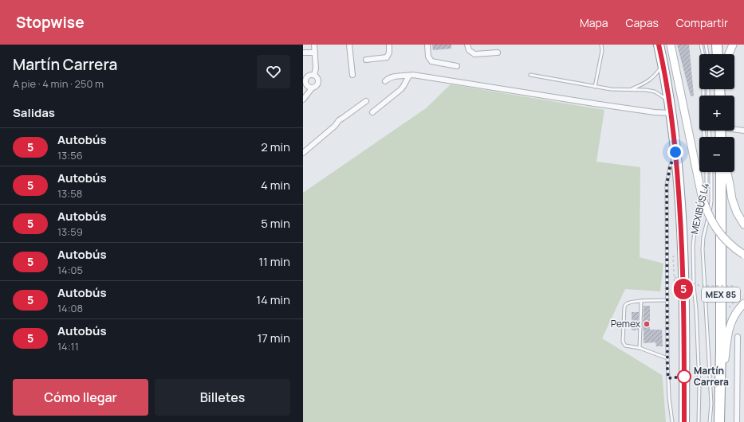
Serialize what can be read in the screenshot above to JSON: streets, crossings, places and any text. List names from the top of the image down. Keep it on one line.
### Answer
{"streets":{"highway":["MEX 85"],"lane":["MEXIBÚS L4"]},"places":["Pemex","Martín Carrera"],"lines":["bus line 5"],"page":{"header":"Stopwise","nav":["Mapa","Capas","Compartir"],"heading":[["Martín Carrera","A pie · 4 min · 250 m"],"Salidas"],"on_map":"5","map_buttons":["+","−"],"list":[{"mark":"5","name":"Autobús","note":"13:56","value":"2 min"},{"mark":"5","name":"Autobús","note":"13:58","value":"4 min"},{"mark":"5","name":"Autobús","note":"13:59","value":"5 min"},{"mark":"5","name":"Autobús","note":"14:05","value":"11 min"},{"mark":"5","name":"Autobús","note":"14:08","value":"14 min"},{"mark":"5","name":"Autobús","note":"14:11","value":"17 min"}],"buttons":["Cómo llegar","Billetes"]}}
